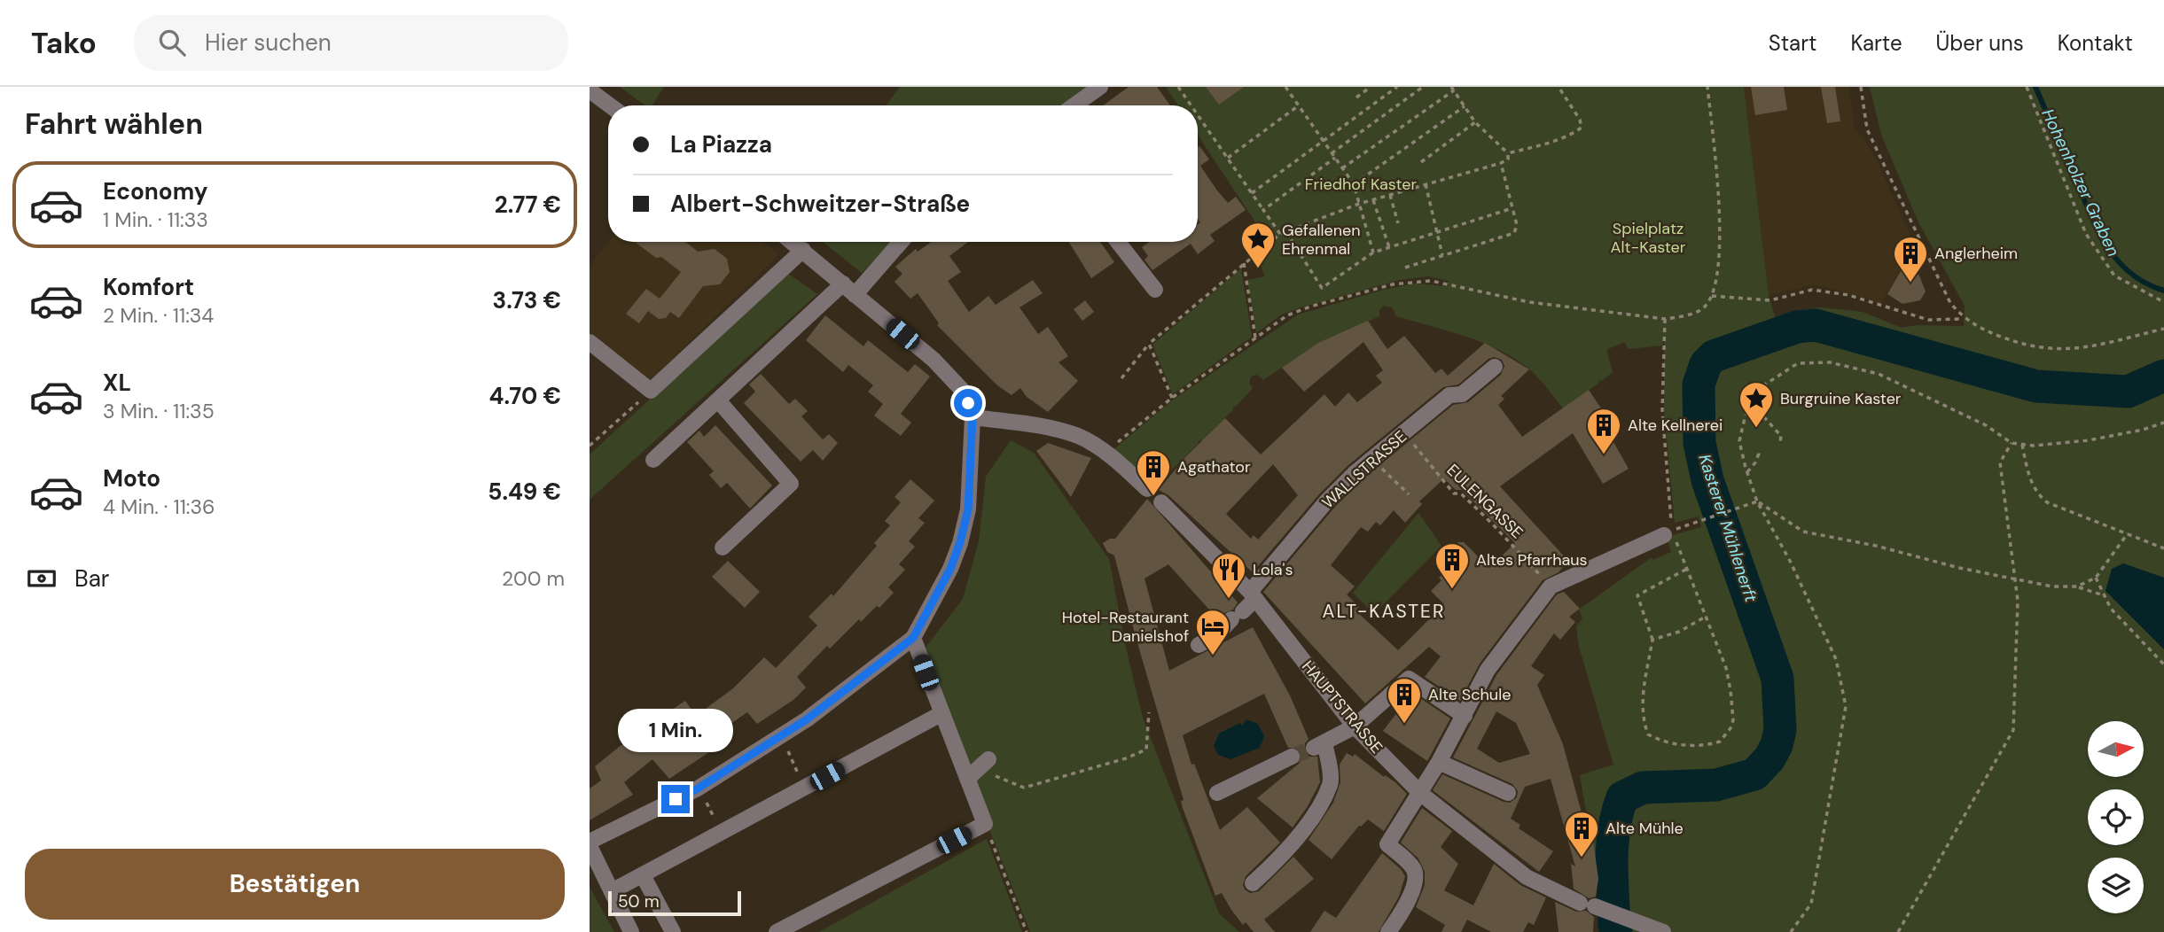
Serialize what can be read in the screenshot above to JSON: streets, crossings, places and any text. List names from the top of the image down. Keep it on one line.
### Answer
{"streets":{"street":["WALLSTRASSE","HAUPTSTRASSE"],"path":["EULENGASSE"]},"crossings":[["WALLSTRASSE","EULENGASSE"],["WALLSTRASSE","HAUPTSTRASSE"]],"districts":["ALT-KASTER"],"water":["Hohenholzer Graben","Kasterer Mühlenerft"],"parks":["Friedhof Kaster","Spielplatz Alt-Kaster"],"places":{"place":["Gefallenen Ehrenmal","Burgruine Kaster"],"building":["Anglerheim","Alte Kellnerei","Agathator","Altes Pfarrhaus","Alte Schule","Alte Mühle"],"restaurant":["Lola's"],"hotel":["Hotel-Restaurant Danielshof"]},"scale_bar":"50 m","north":"right","page":{"header":"Tako","search":"Hier suchen","nav":["Start","Karte","Über uns","Kontakt"],"heading":"Fahrt wählen","banner":["La Piazza","Albert-Schweitzer-Straße"],"list":[{"name":"Economy","note":"1 Min. · 11:33","value":"2.77 €"},{"name":"Komfort","note":"2 Min. · 11:34","value":"3.73 €"},{"name":"XL","note":"3 Min. · 11:35","value":"4.70 €"},{"name":"Moto","note":"4 Min. · 11:36","value":"5.49 €"}],"pay":["Bar","200 m"],"bubble":"1 Min.","buttons":"Bestätigen","scale":"50 m"}}
